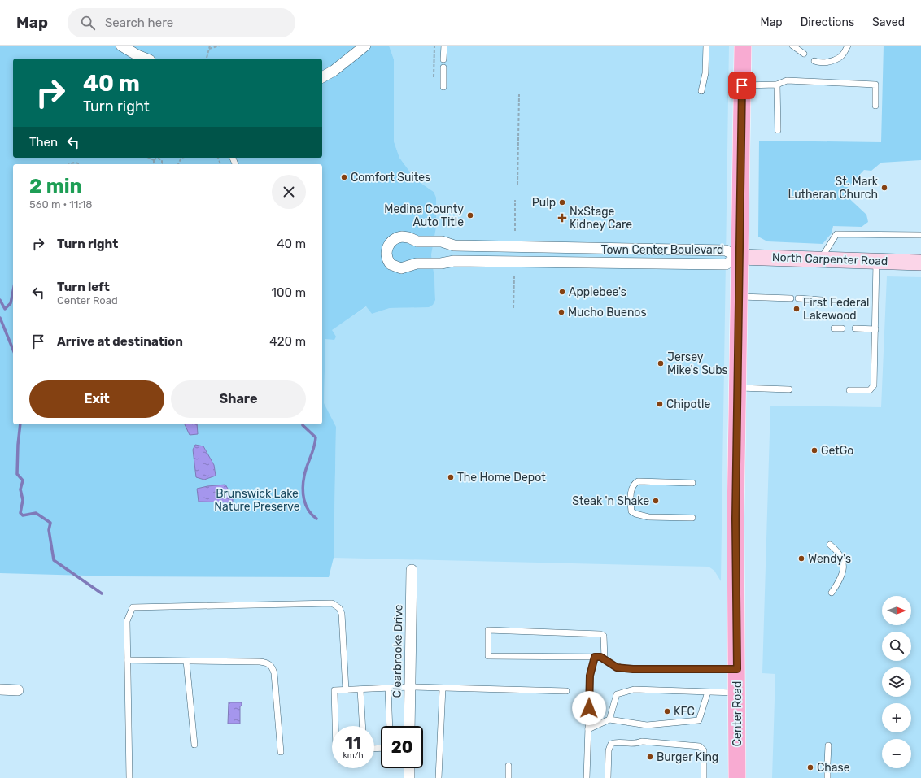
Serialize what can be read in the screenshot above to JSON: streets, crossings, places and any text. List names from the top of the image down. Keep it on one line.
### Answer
{"streets":{"main road":["Center Road"],"street":["Town Center Boulevard","North Carpenter Road","Clearbrooke Drive"]},"crossings":[["Town Center Boulevard","North Carpenter Road"],["Town Center Boulevard","Center Road"],["North Carpenter Road","Center Road"]],"parks":["Brunswick Lake Nature Preserve"],"places":{"other":["Comfort Suites","St. Mark Lutheran Church","Pulp","Medina County Auto Title","Applebee's","First Federal Lakewood","Mucho Buenos","Jersey Mike's Subs","Chipotle","GetGo","The Home Depot","Steak 'n Shake","Wendy's","KFC","Burger King","Chase"],"health":["NxStage Kidney Care"]},"north":"right","page":{"header":"Map","search":"Search here","nav":["Map","Directions","Saved"],"turn":["40 m","Turn right"],"then":"Then","heading":["2 min","560 m · 11:18"],"list":[{"name":"Turn right","value":"40 m"},{"name":"Turn left","note":"Center Road","value":"100 m"},{"name":"Arrive at destination","value":"420 m"}],"buttons":["Exit","Share"],"map_buttons":["+","−"],"speed":"11 km/h","limit":"20"}}
